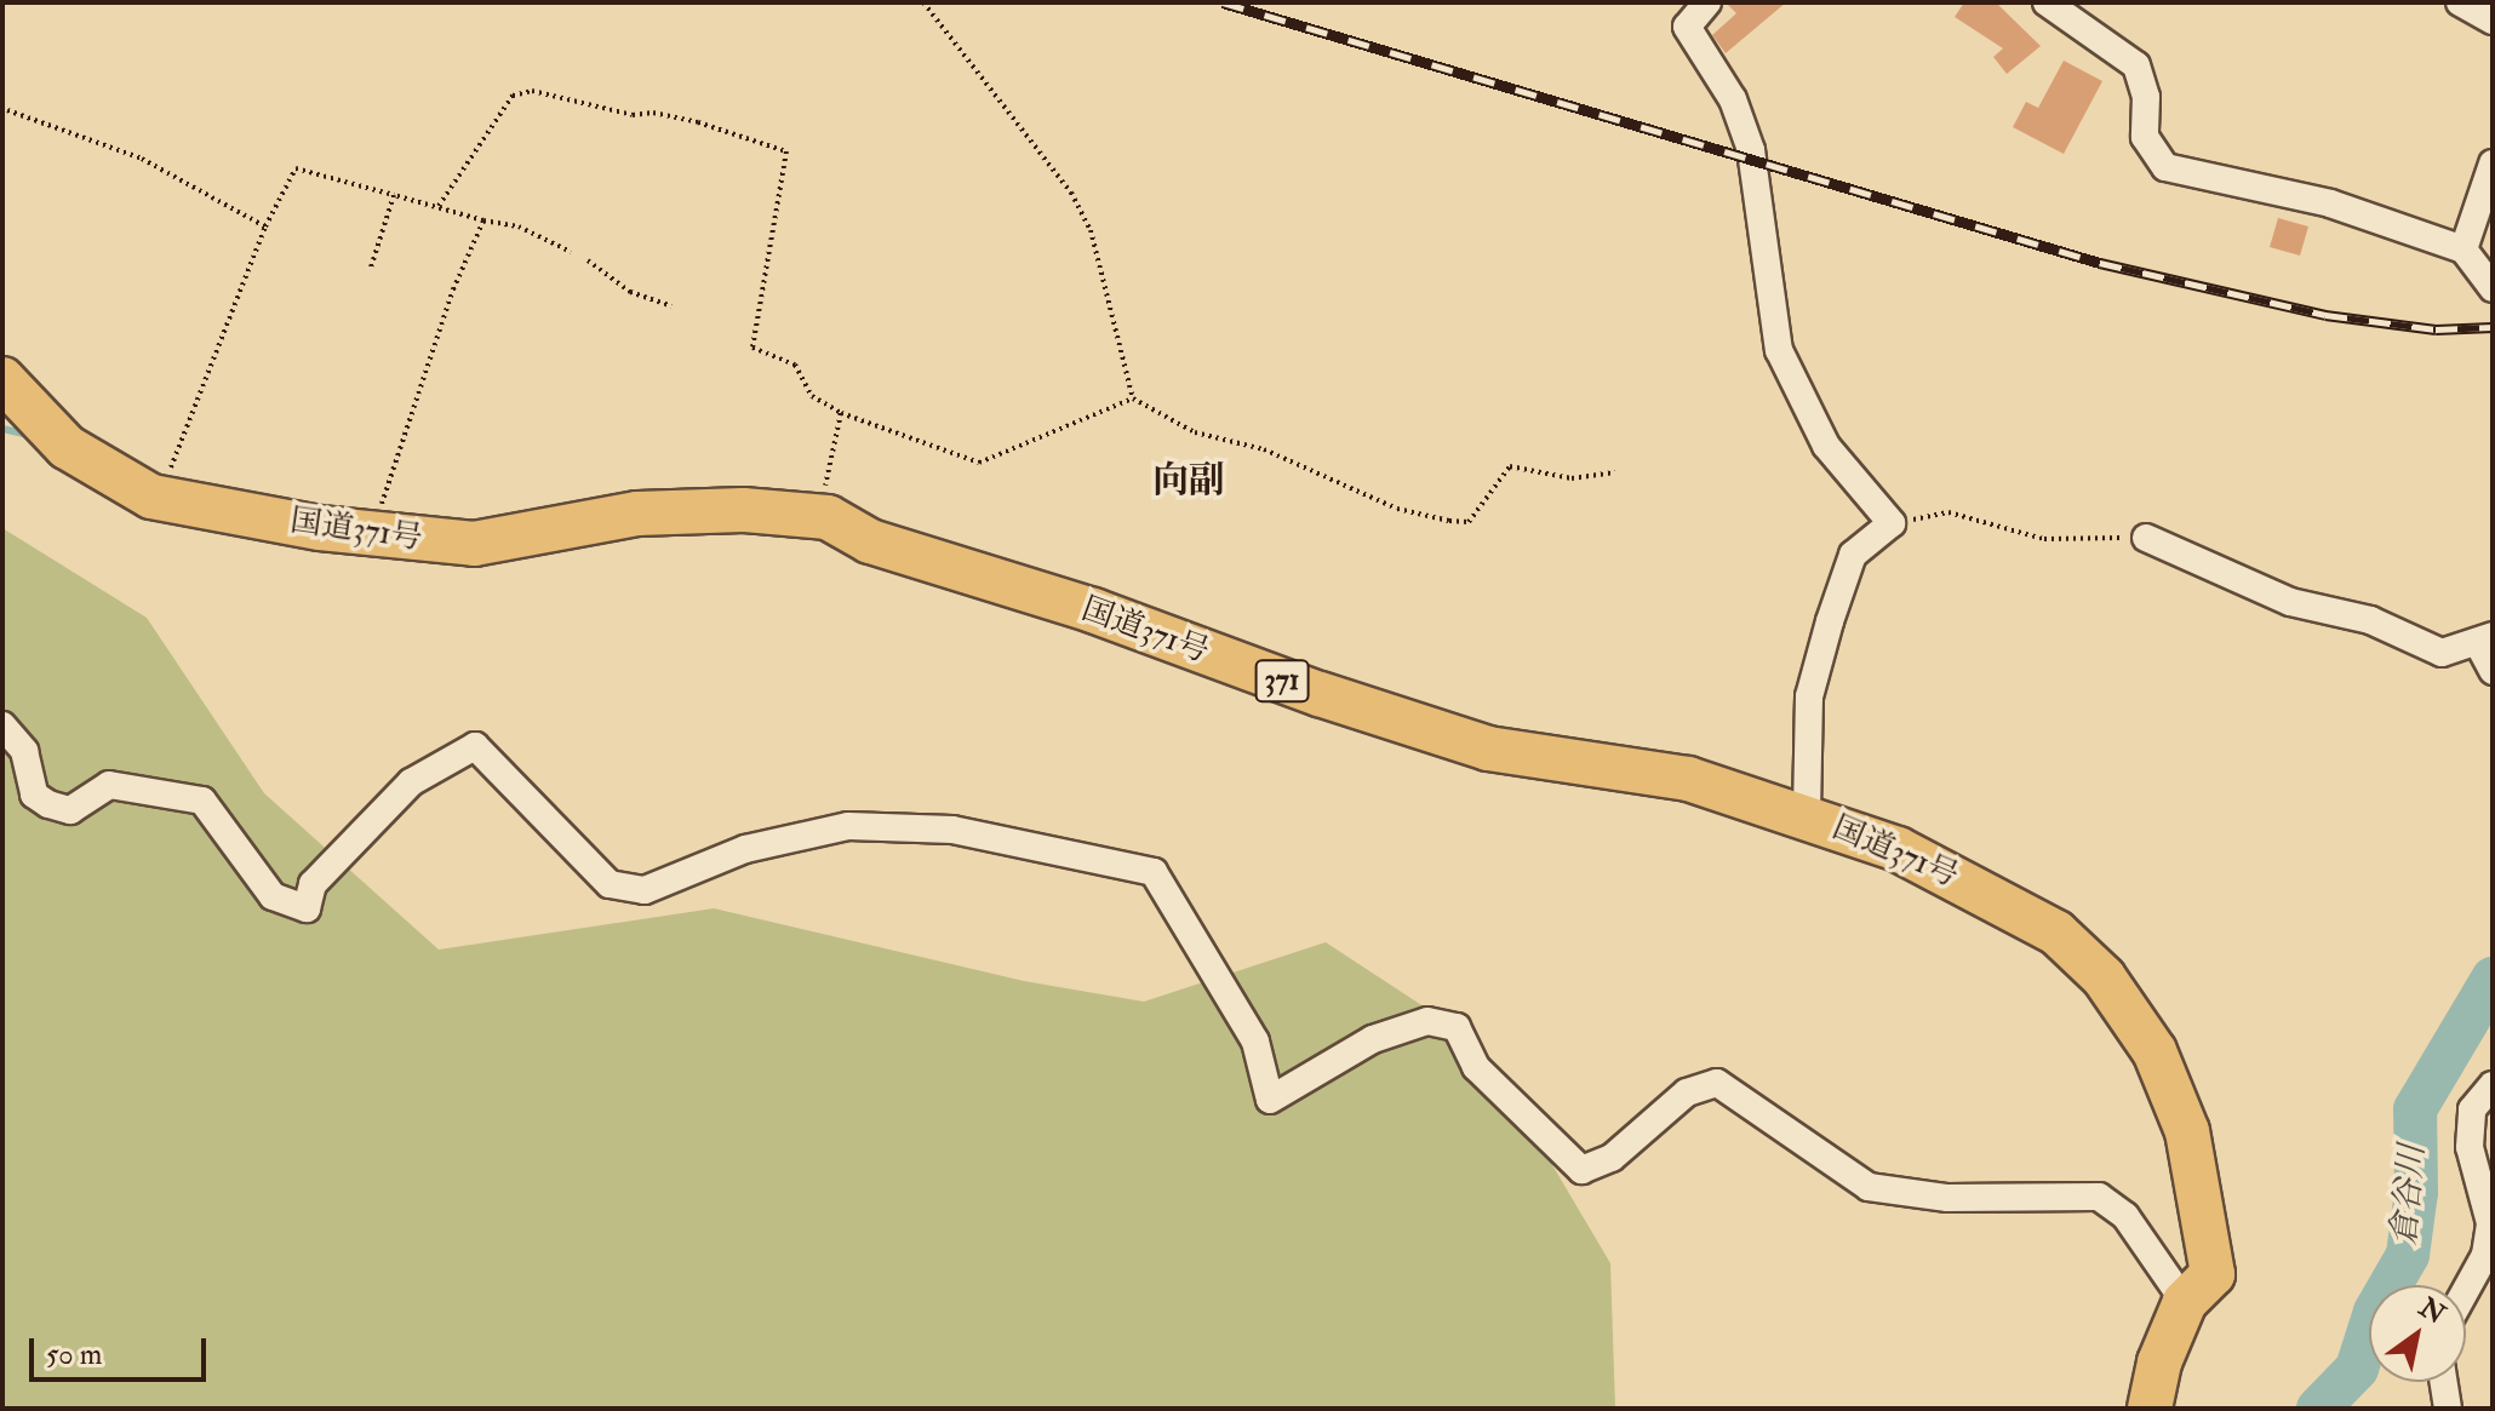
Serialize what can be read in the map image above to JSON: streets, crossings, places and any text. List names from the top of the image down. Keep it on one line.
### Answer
{"streets":{"highway":["国道371号","371"]},"districts":["向副"],"water":["倉谷川"],"scale_bar":"50 m","north":"top right"}
